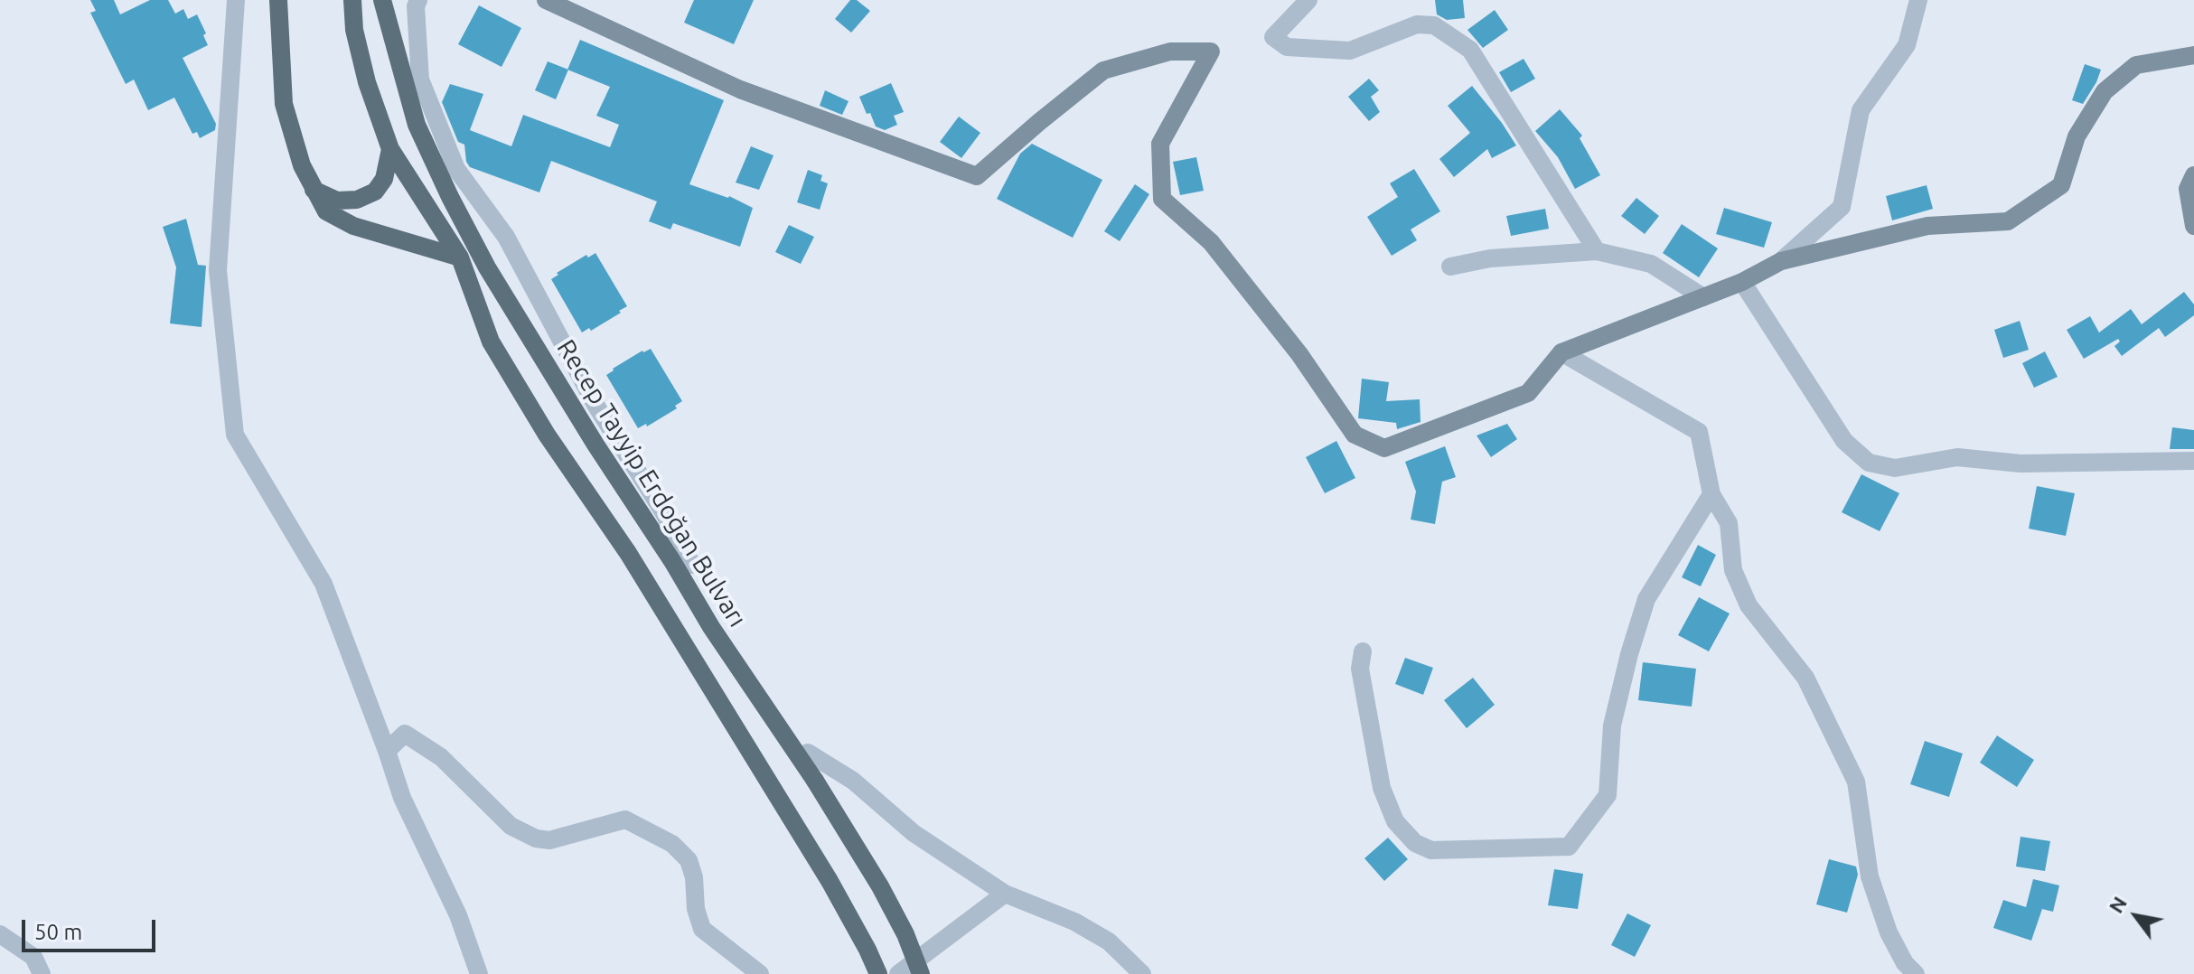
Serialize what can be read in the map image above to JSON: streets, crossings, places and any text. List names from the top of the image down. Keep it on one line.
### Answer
{"streets":{"main road":["Recep Tayyip Erdoğan Bulvarı"]},"scale_bar":"50 m","north":"top left"}
